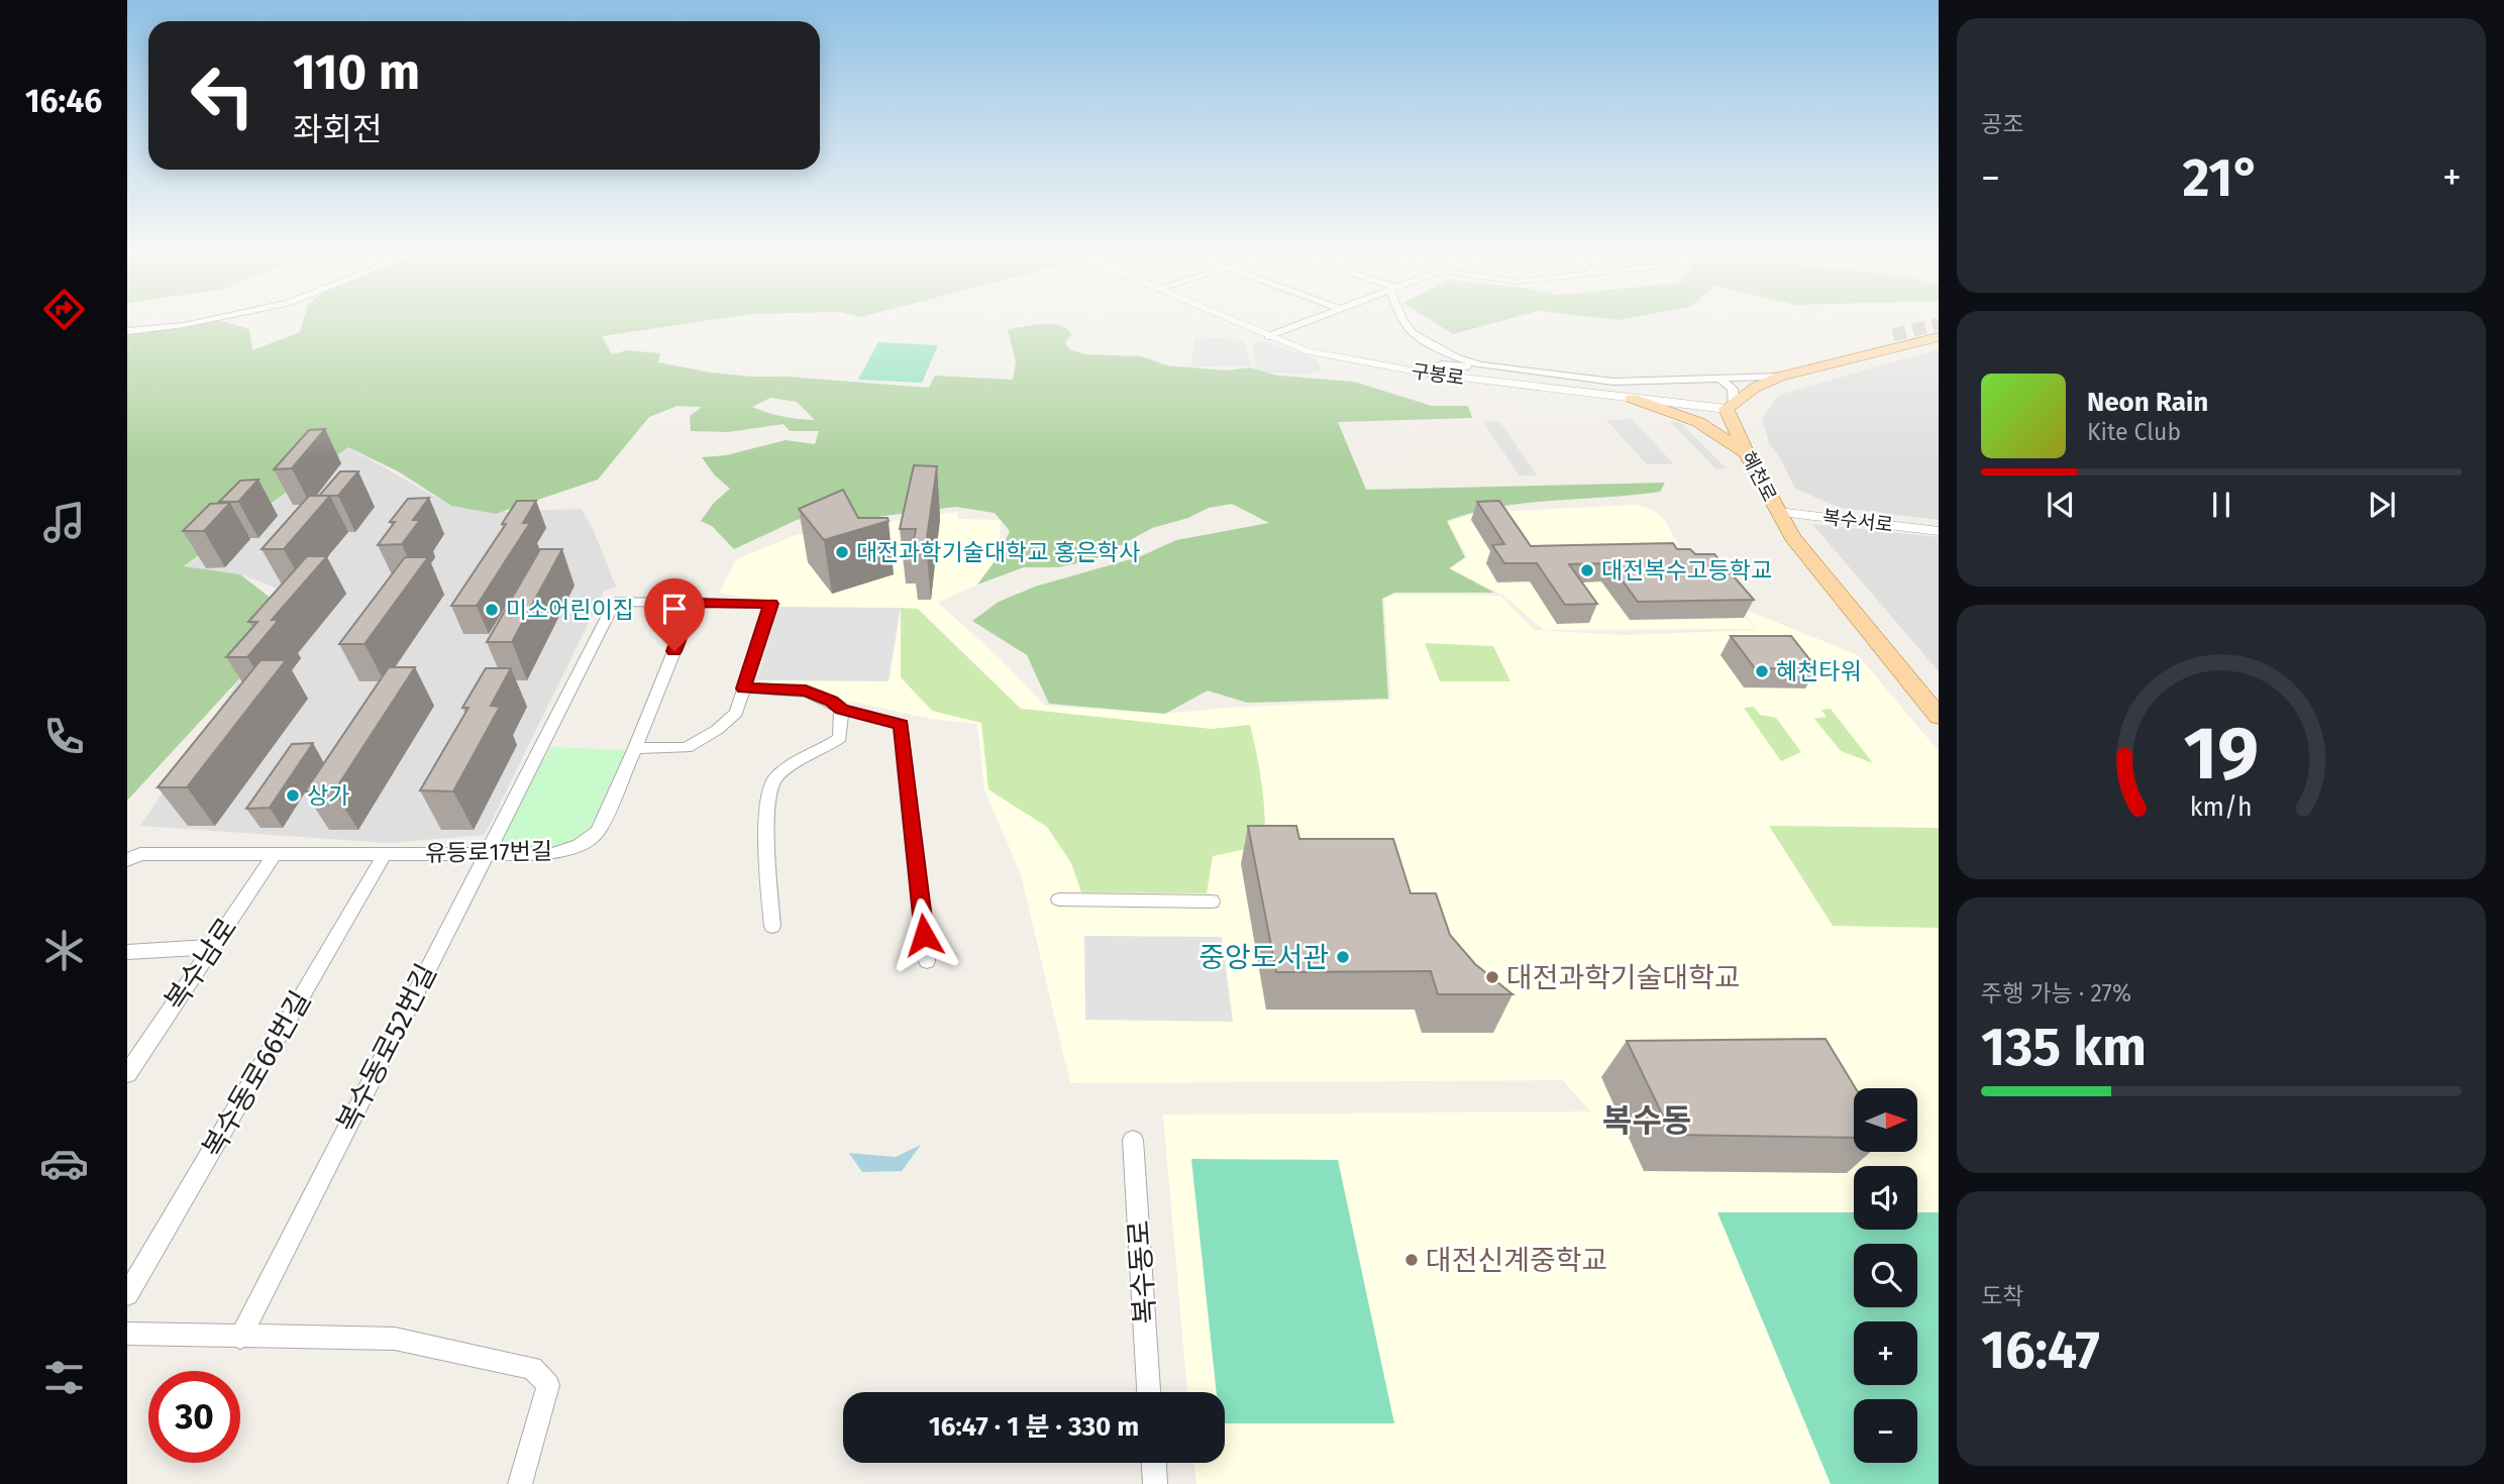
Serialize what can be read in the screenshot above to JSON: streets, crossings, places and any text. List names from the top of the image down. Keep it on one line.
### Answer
{"streets":{"main road":["혜천로"],"street":["구봉로","복수서로","유등로17번길","복수남로","복수동로52번길","복수동로66번길","복수동로"]},"crossings":[["구봉로","혜천로"],["혜천로","복수서로"],["유등로17번길","복수남로"],["유등로17번길","복수동로52번길"],["유등로17번길","복수동로66번길"]],"districts":["복수동"],"places":["대전과학기술대학교 홍은학사","대전복수고등학교","미소어린이집","혜천타워","상가","중앙도서관","대전과학기술대학교","대전신계중학교"],"north":"right","page":{"tabs":"16:46","tile":["공조",["주행 가능 · 27%","135 km"],["도착","16:47"]],"turn":["110 m","좌회전"],"heat":["−","21°","+"],"song":["Neon Rain","Kite Club"],"map_buttons":["+","−"],"limit":"30","trip":"16:47 · 1 분 · 330 m","gauge":["19","km/h"]}}
